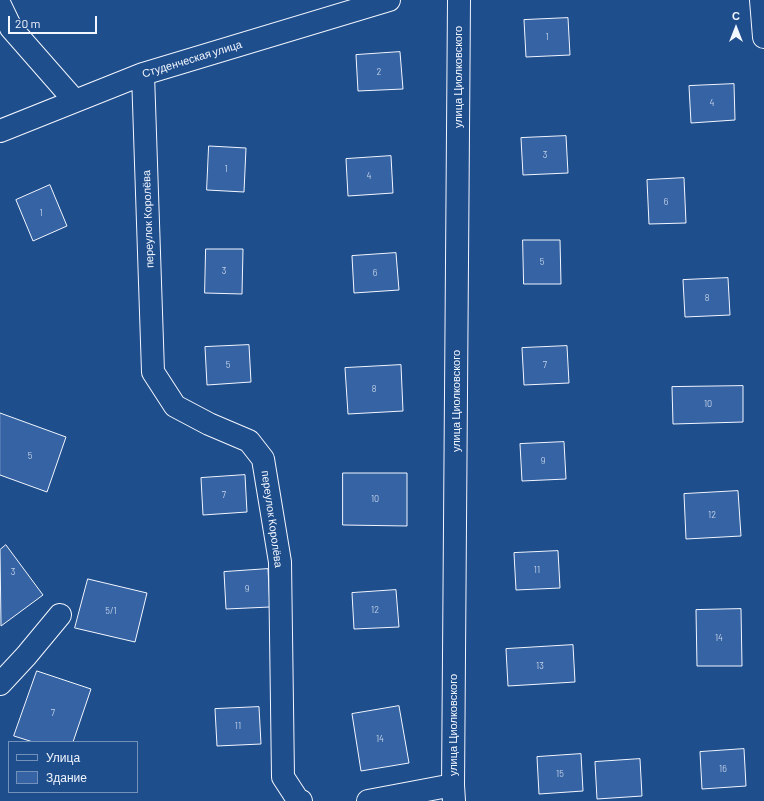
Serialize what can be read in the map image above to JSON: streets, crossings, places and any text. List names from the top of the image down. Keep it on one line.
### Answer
{"streets":{"street":["Студенческая улица","улица Циолковского","переулок Королёва"]},"crossings":[["Студенческая улица","переулок Королёва"]],"house_numbers":["1","2","4","3","1","4","6","1","5","3","6","8","5","7","8","10","5","9","7","10","12","11","3","9","12","5/1","14","13","7","11","14","16","15"],"legend":["Улица","Здание"],"scale_bar":"20 m","north":"top"}
